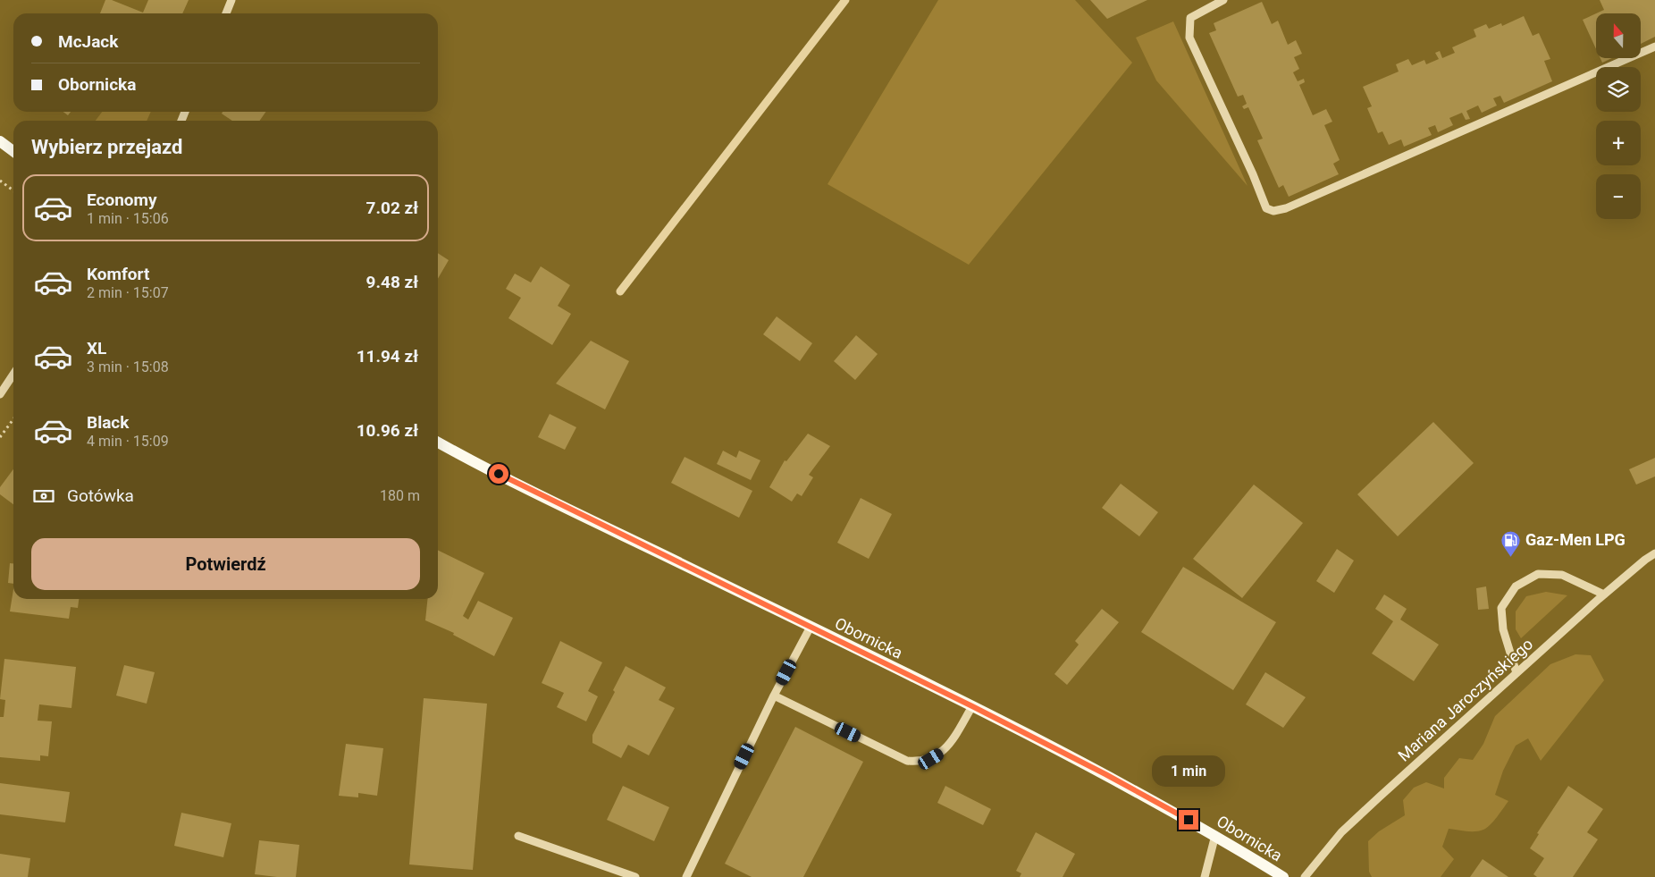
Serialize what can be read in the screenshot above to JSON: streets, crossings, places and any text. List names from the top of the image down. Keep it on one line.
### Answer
{"streets":{"main road":["Obornicka"],"street":["Mariana Jaroczyńskiego"]},"places":{"fuel station":["Gaz-Men LPG"]},"north":"top","page":{"map_buttons":["+","−"],"banner":["McJack","Obornicka"],"heading":"Wybierz przejazd","list":[{"name":"Economy","note":"1 min · 15:06","value":"7.02 zł"},{"name":"Komfort","note":"2 min · 15:07","value":"9.48 zł"},{"name":"XL","note":"3 min · 15:08","value":"11.94 zł"},{"name":"Black","note":"4 min · 15:09","value":"10.96 zł"}],"pay":["Gotówka","180 m"],"buttons":"Potwierdź","bubble":"1 min"}}
